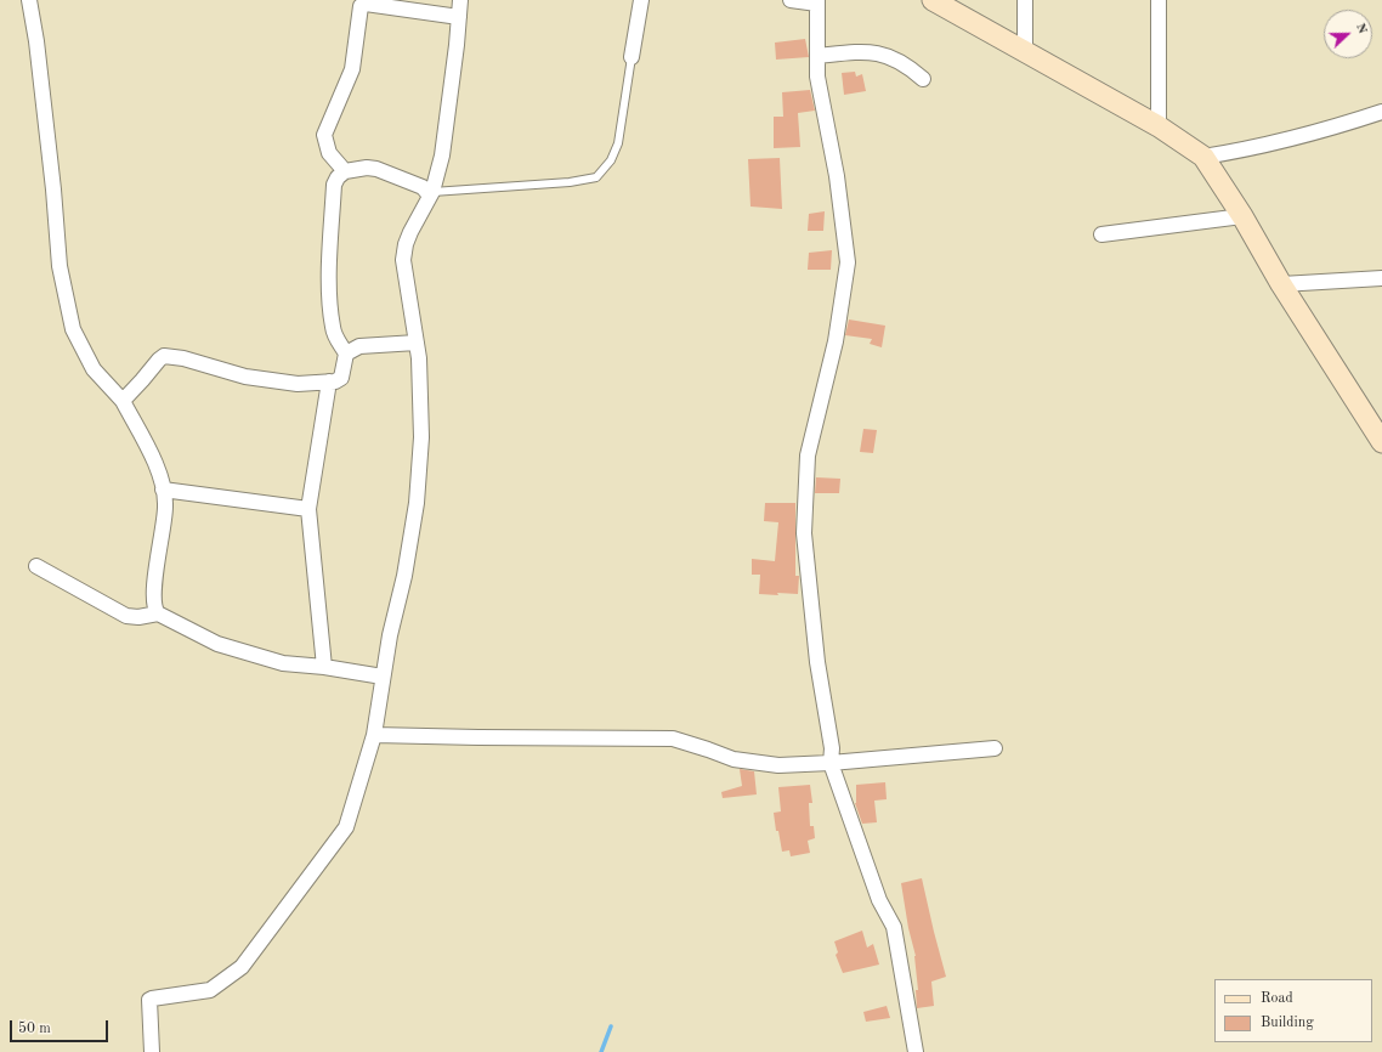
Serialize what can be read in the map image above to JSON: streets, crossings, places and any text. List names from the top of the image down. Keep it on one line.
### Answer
{"legend":["Road","Building"],"scale_bar":"50 m","north":"right"}
